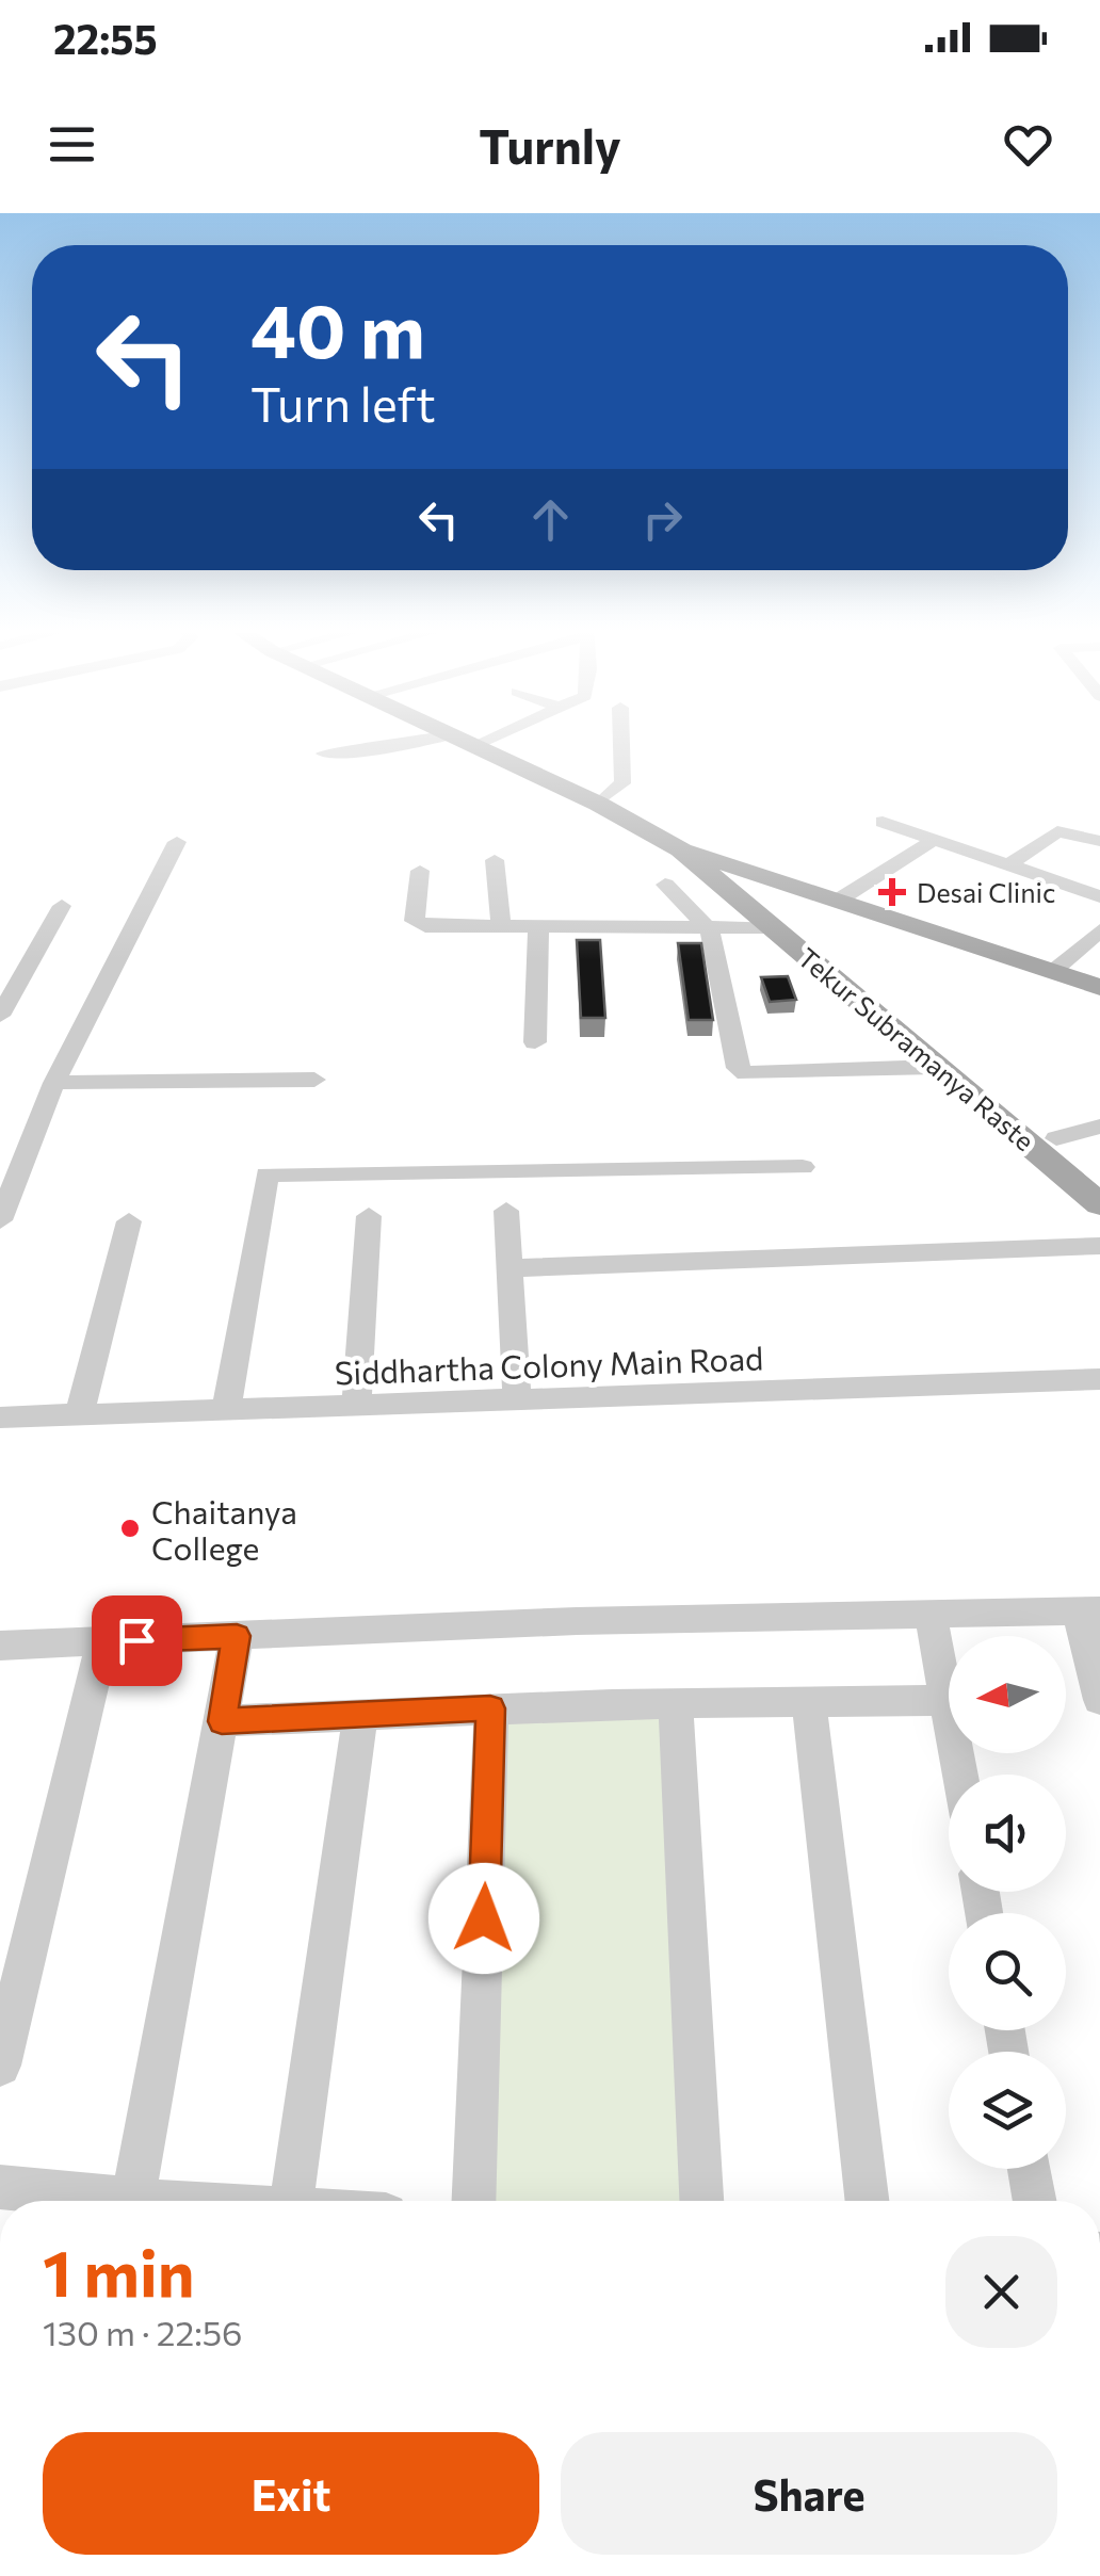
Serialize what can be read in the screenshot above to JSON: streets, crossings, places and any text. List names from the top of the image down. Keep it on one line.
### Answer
{"streets":{"main road":["Tekur Subramanya Raste"],"street":["Siddhartha Colony Main Road"]},"places":{"health":["Desai Clinic"],"other":["Chaitanya College"]},"north":"left","page":{"status":"22:55","header":"Turnly","turn":["40 m","Turn left"],"heading":["1 min","130 m · 22:56"],"buttons":["Exit","Share"]}}
